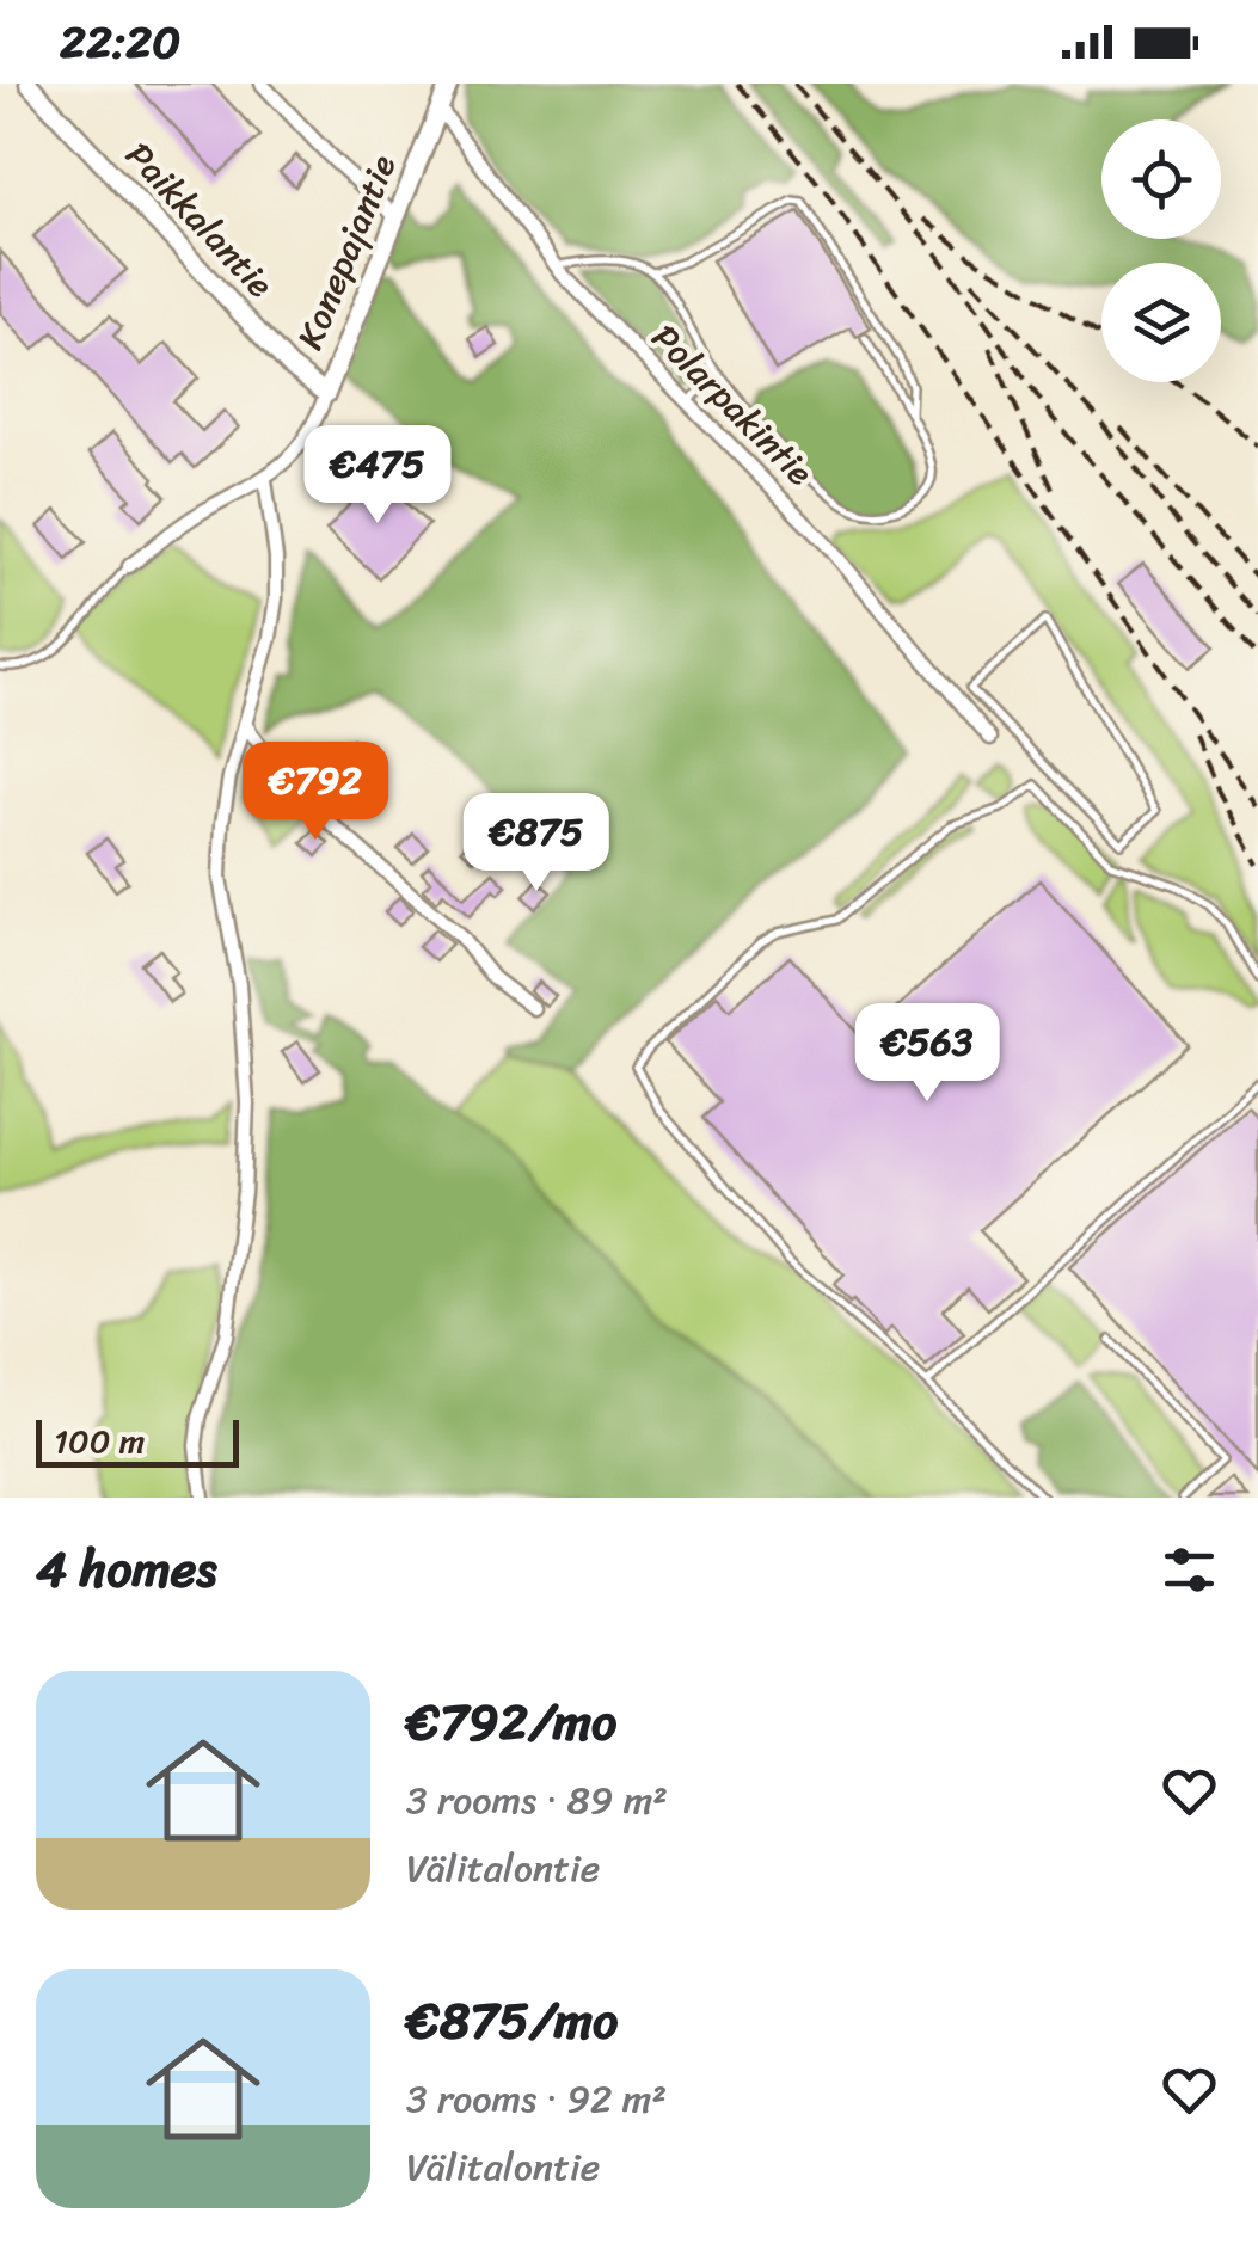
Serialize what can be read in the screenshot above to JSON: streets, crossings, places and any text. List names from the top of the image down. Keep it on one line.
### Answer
{"streets":{"street":["Paikkalantie","Konepajantie","Polarpakintie"]},"crossings":[["Paikkalantie","Konepajantie"],["Konepajantie","Polarpakintie"]],"scale_bar":"100 m","page":{"status":"22:20","price":["€475","€792","€875","€563"],"scale":"100 m","heading":"4 homes","list":[{"name":"€792/mo","note":"3 rooms · 89 m² · Välitalontie"},{"name":"€875/mo","note":"3 rooms · 92 m² · Välitalontie"}]}}
